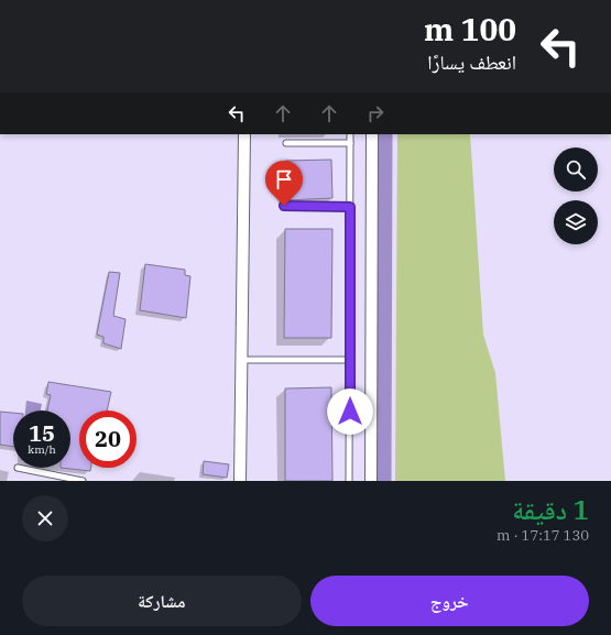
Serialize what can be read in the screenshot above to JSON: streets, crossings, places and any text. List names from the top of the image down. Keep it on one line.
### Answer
{"page":{"turn":["100 m","انعطف يسارًا"],"speed":"15 km/h","limit":"20","heading":["1 دقيقة","130 m · 17:17"],"buttons":["خروج","مشاركة"]}}
